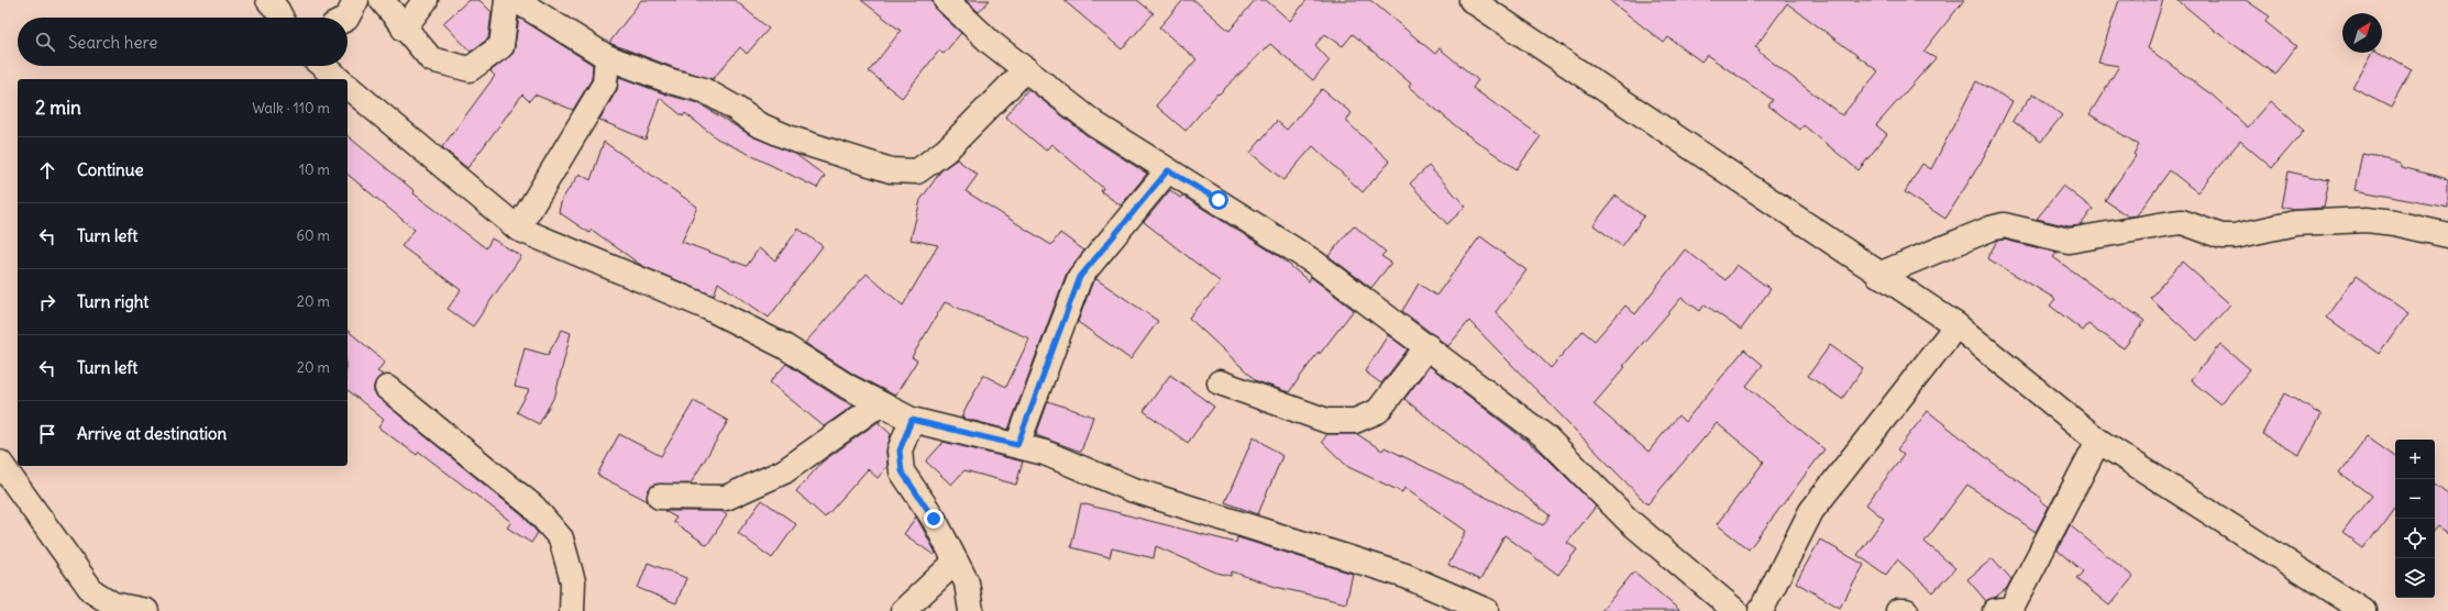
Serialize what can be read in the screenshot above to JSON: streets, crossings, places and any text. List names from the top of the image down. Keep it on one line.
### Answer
{"north":"top right","page":{"search":"Search here","heading":["2 min","Walk · 110 m"],"list":[["Continue","10 m"],["Turn left","60 m"],["Turn right","20 m"],["Turn left","20 m"],"Arrive at destination"],"map_buttons":["+","−"]}}
